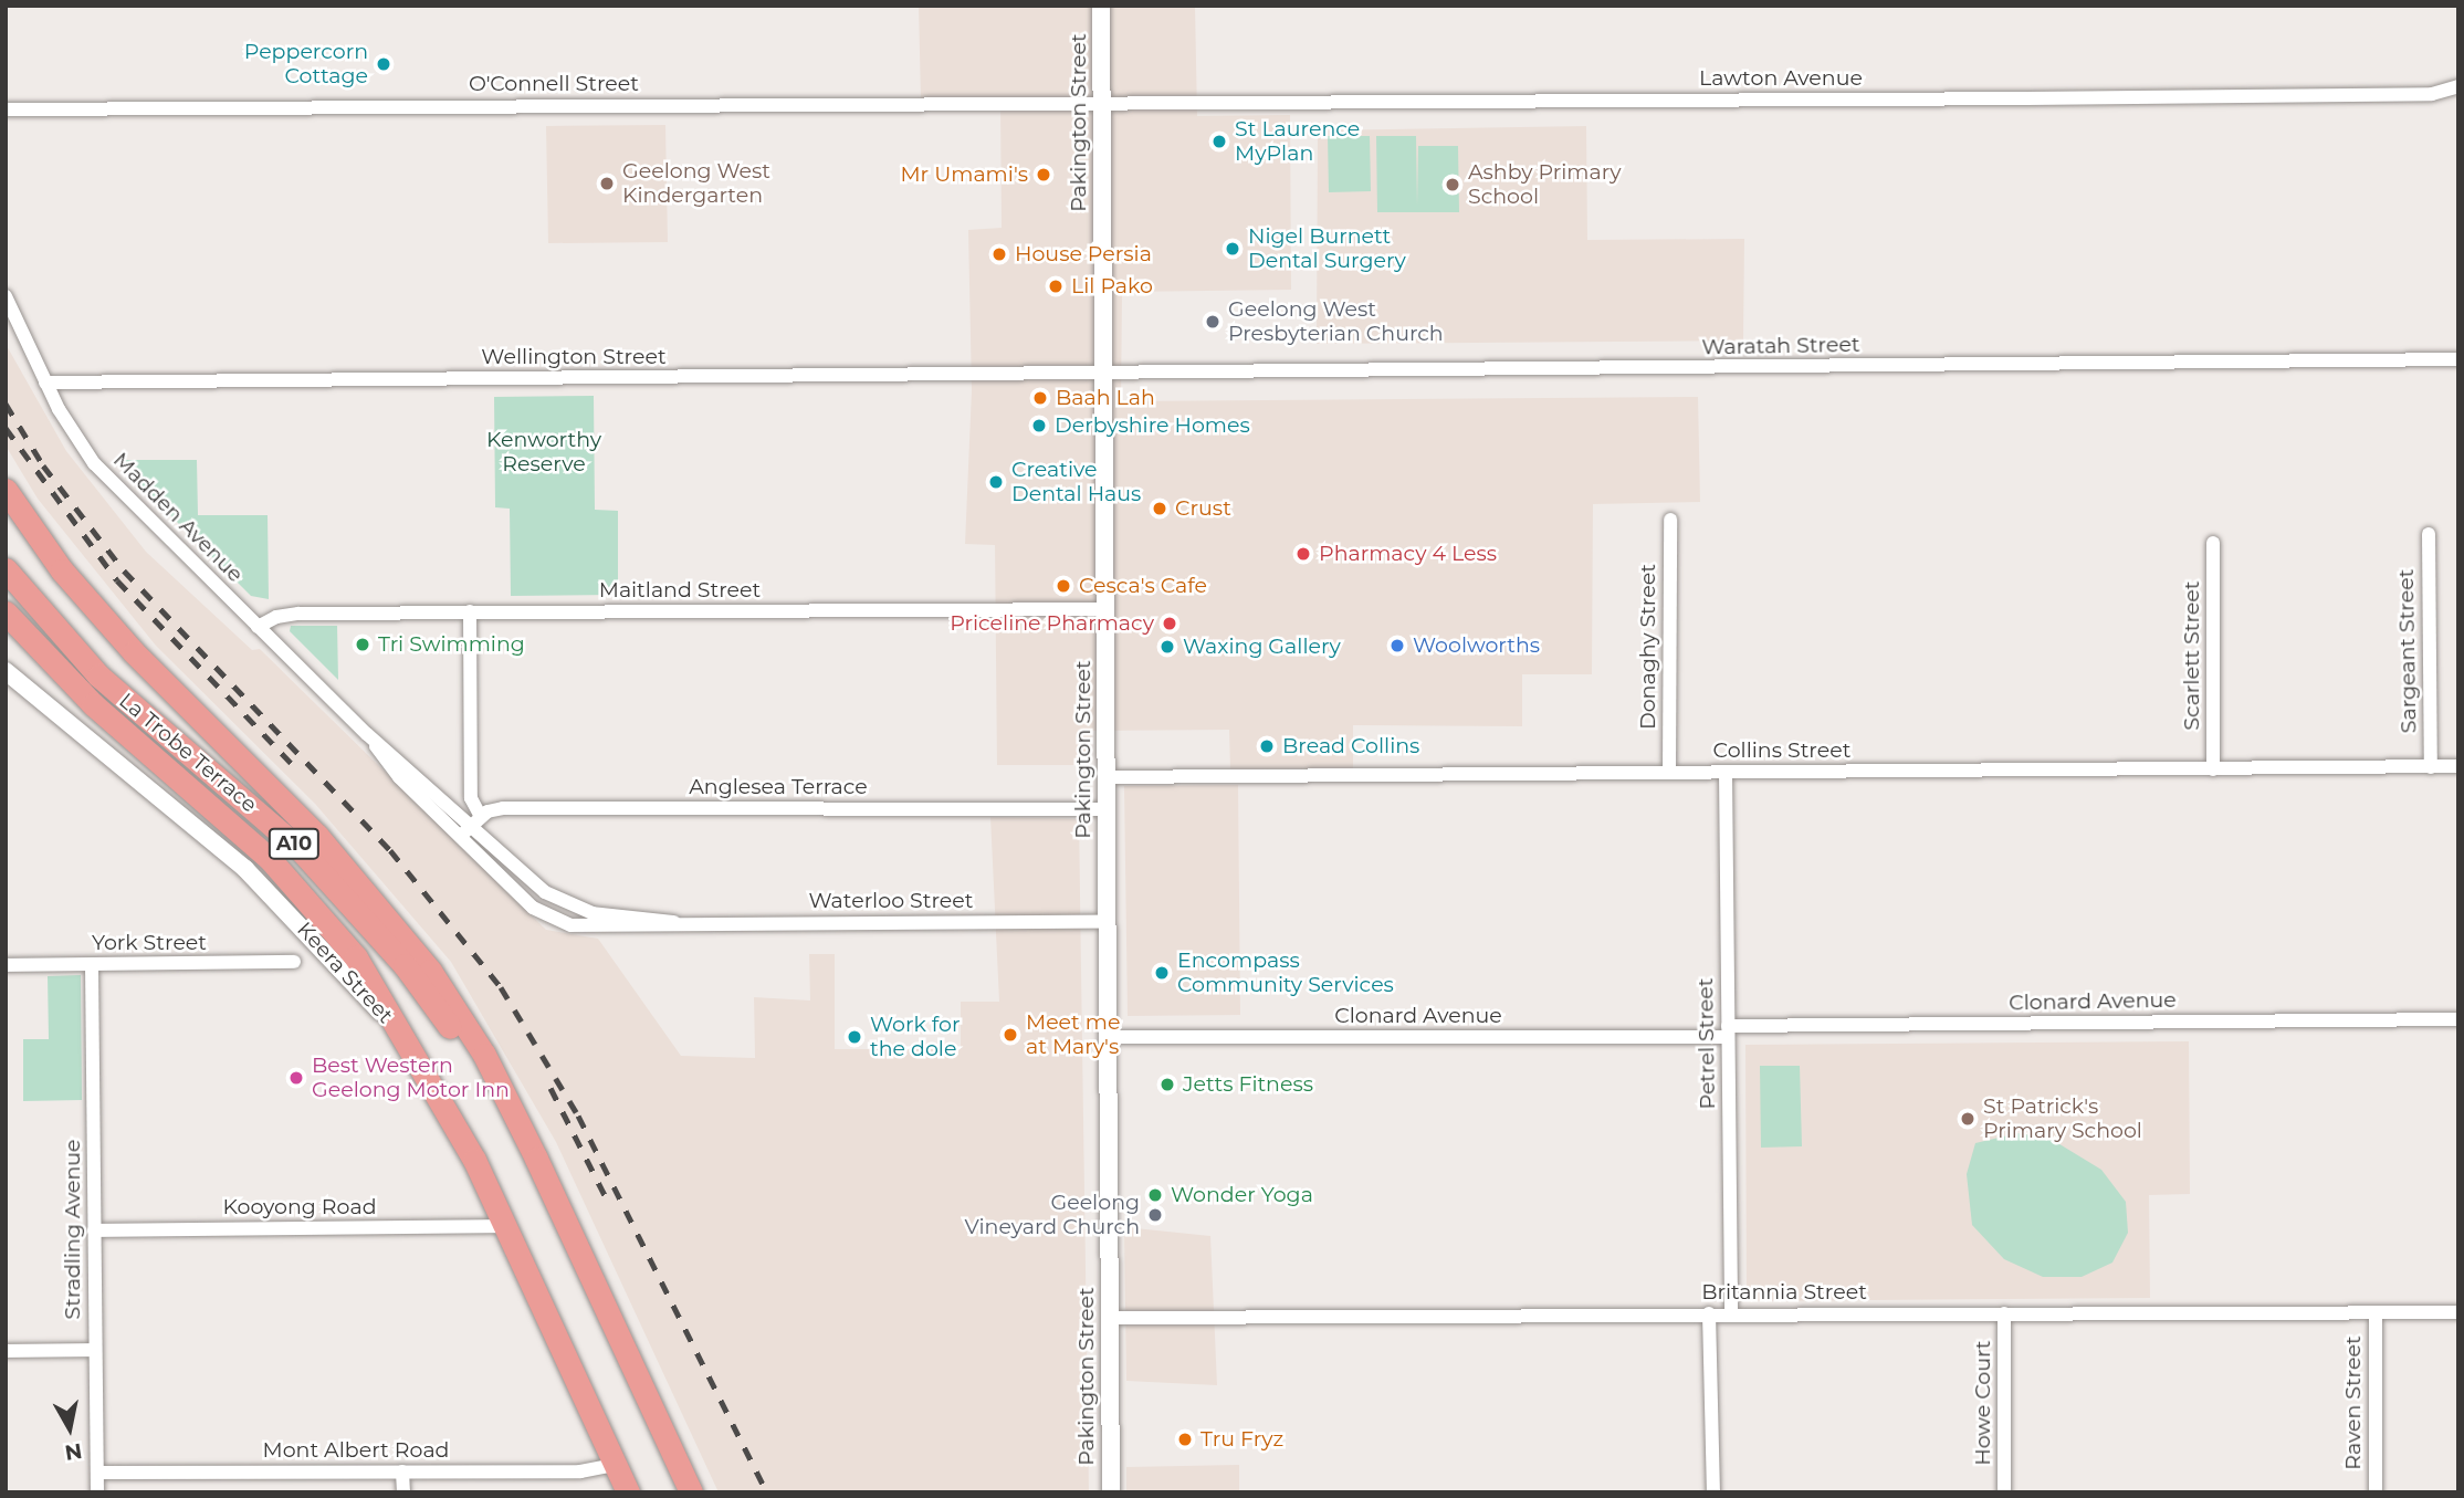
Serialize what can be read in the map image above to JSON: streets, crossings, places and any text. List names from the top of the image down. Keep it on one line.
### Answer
{"streets":{"highway":["La Trobe Terrace","A10","Keera Street"],"street":["Lawton Avenue","O'Connell Street","Pakington Street","Waratah Street","Wellington Street","Madden Avenue","Maitland Street","Donaghy Street","Sargeant Street","Scarlett Street","Collins Street","Anglesea Terrace","Waterloo Street","York Street","Clonard Avenue","Petrel Street","Kooyong Road","Stradling Avenue","Britannia Street","Howe Court","Raven Street","Mont Albert Road"]},"crossings":[["Lawton Avenue","O'Connell Street"],["Lawton Avenue","Pakington Street"],["O'Connell Street","Pakington Street"],["Pakington Street","Waratah Street"],["Pakington Street","Wellington Street"],["Pakington Street","Maitland Street"],["Pakington Street","Collins Street"],["Pakington Street","Anglesea Terrace"],["Pakington Street","Waterloo Street"],["Pakington Street","Clonard Avenue"],["Pakington Street","Britannia Street"],["Waratah Street","Wellington Street"],["Wellington Street","Madden Avenue"],["Madden Avenue","Maitland Street"],["Madden Avenue","Anglesea Terrace"],["Madden Avenue","Waterloo Street"],["Donaghy Street","Collins Street"],["Sargeant Street","Collins Street"],["Scarlett Street","Collins Street"],["Collins Street","Petrel Street"],["La Trobe Terrace","A10"],["La Trobe Terrace","Keera Street"],["York Street","Stradling Avenue"],["Keera Street","Kooyong Road"],["Keera Street","Mont Albert Road"],["Clonard Avenue","Petrel Street"],["Petrel Street","Britannia Street"],["Kooyong Road","Stradling Avenue"],["Stradling Avenue","Mont Albert Road"],["Britannia Street","Howe Court"],["Britannia Street","Raven Street"]],"parks":["Kenworthy Reserve"],"places":["Peppercorn Cottage","St Laurence MyPlan","Mr Umami's","Geelong West Kindergarten","Ashby Primary School","Nigel Burnett Dental Surgery","House Persia","Lil Pako","Geelong West Presbyterian Church","Baah Lah","Derbyshire Homes","Creative Dental Haus","Crust","Pharmacy 4 Less","Cesca's Cafe","Priceline Pharmacy","Tri Swimming","Woolworths","Waxing Gallery","Bread Collins","Encompass Community Services","Meet me at Mary's","Work for the dole","Best Western Geelong Motor Inn","Jetts Fitness","St Patrick's Primary School","Wonder Yoga","Geelong Vineyard Church","Tru Fryz"],"north":"bottom"}
